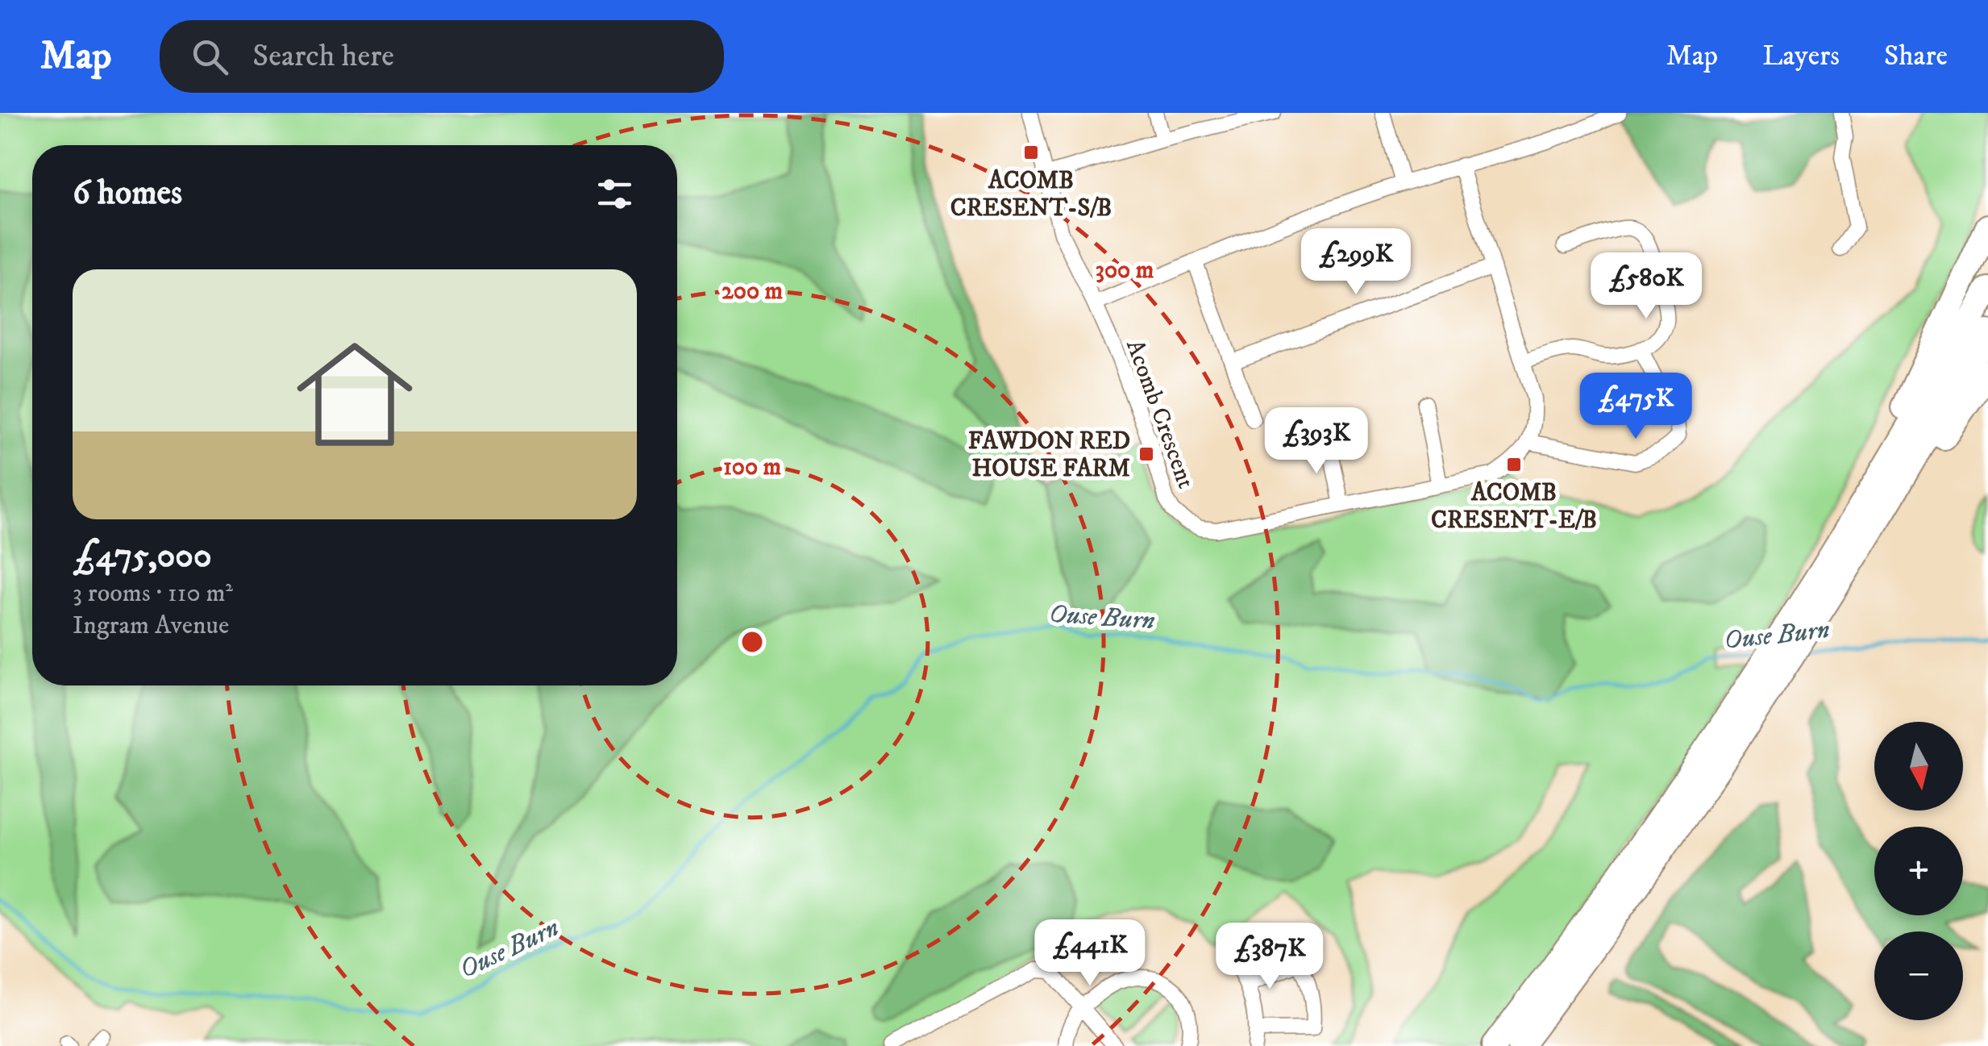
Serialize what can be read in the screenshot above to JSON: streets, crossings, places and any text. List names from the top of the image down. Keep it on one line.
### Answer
{"streets":{"street":["Acomb Crescent"]},"water":["Ouse Burn"],"places":{"transit":["ACOMB CRESENT-S/B","FAWDON RED HOUSE FARM","ACOMB CRESENT-E/B"]},"north":"bottom","page":{"header":"Map","search":"Search here","nav":["Map","Layers","Share"],"heading":"6 homes","price":["£299K","£580K","£475K","£393K","£441K","£387K"],"list":[{"name":"£475,000","note":"3 rooms · 110 m² · Ingram Avenue"}],"map_buttons":["+","−"]},"rings":["300 m","200 m","100 m"]}
